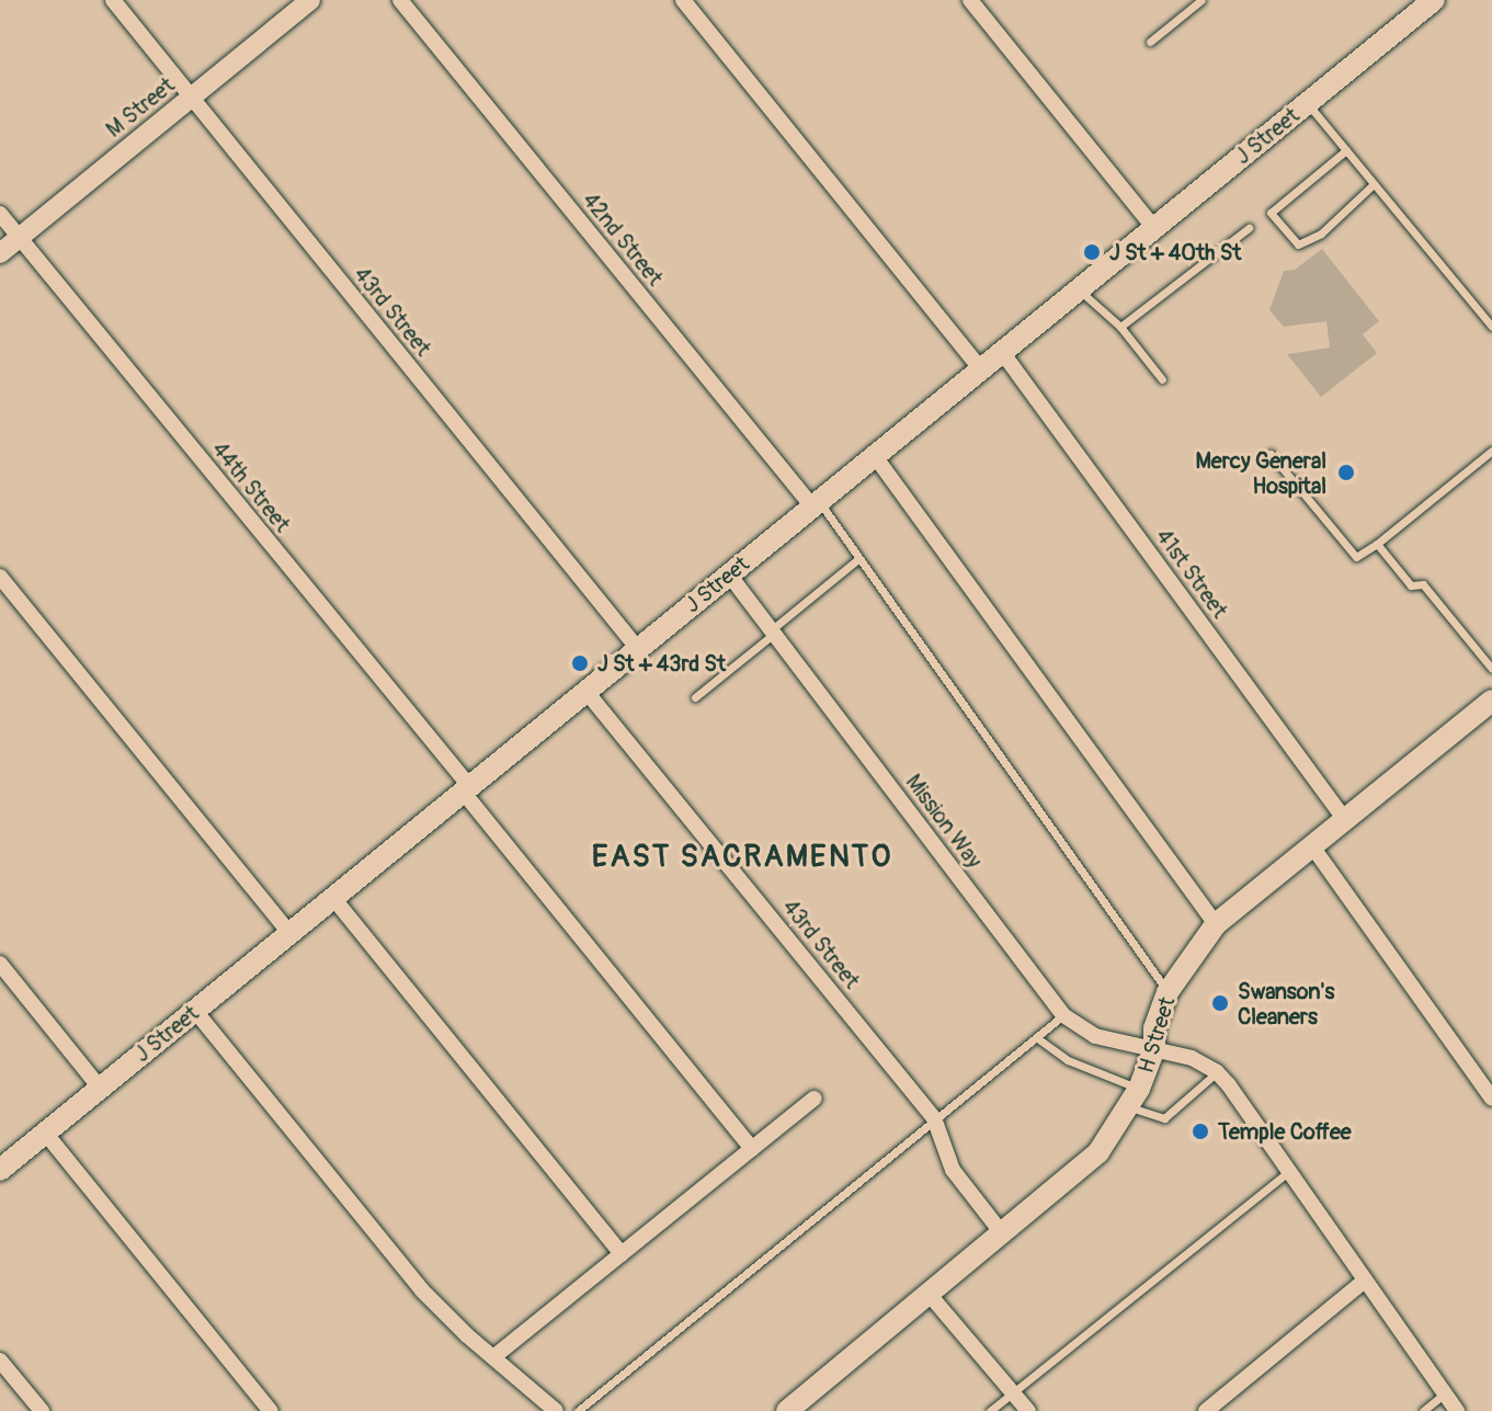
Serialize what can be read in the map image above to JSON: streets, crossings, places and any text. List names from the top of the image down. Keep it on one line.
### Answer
{"streets":{"main road":["J Street","H Street"],"street":["M Street","42nd Street","43rd Street","44th Street","41st Street","Mission Way"]},"crossings":[["M Street","43rd Street"],["M Street","44th Street"],["J Street","42nd Street"],["J Street","43rd Street"],["J Street","44th Street"],["J Street","41st Street"],["J Street","Mission Way"],["43rd Street","H Street"],["41st Street","H Street"],["Mission Way","H Street"]],"districts":["EAST SACRAMENTO"],"places":["J St + 40th St","Mercy General Hospital","J St + 43rd St","Swanson's Cleaners","Temple Coffee"]}
